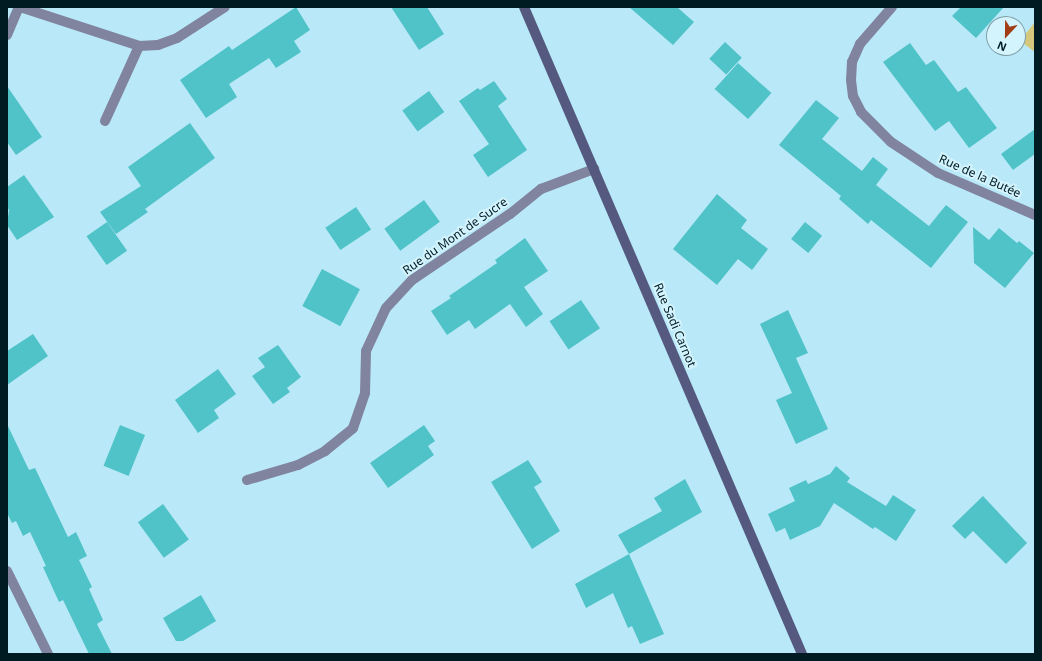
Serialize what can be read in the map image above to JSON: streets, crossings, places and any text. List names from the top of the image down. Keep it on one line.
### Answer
{"streets":{"main road":["Rue Sadi Carnot"],"street":["Rue de la Butée","Rue du Mont de Sucre"]},"crossings":[["Rue du Mont de Sucre","Rue Sadi Carnot"]],"north":"bottom"}
